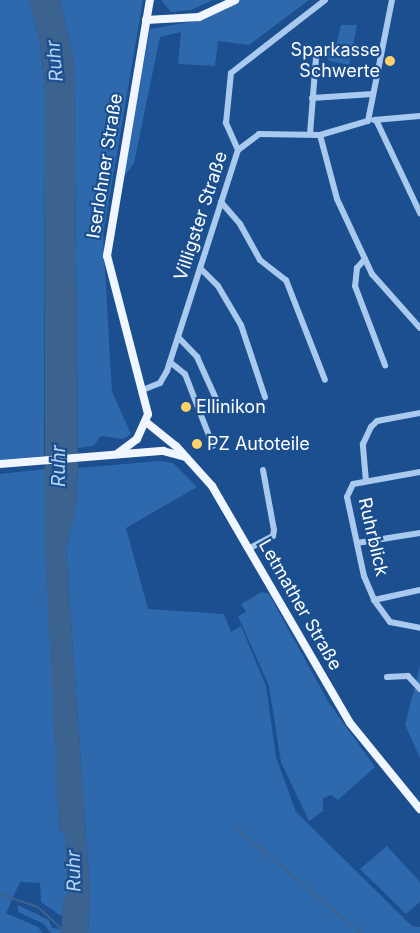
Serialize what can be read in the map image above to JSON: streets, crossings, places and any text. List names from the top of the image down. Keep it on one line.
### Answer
{"streets":{"main road":["Iserlohner Straße","Letmather Straße"],"street":["Villigster Straße","Ruhrblick"]},"crossings":[["Iserlohner Straße","Villigster Straße"],["Iserlohner Straße","Letmather Straße"]],"water":["Ruhr"],"places":["Sparkasse Schwerte","Ellinikon","PZ Autoteile"]}
